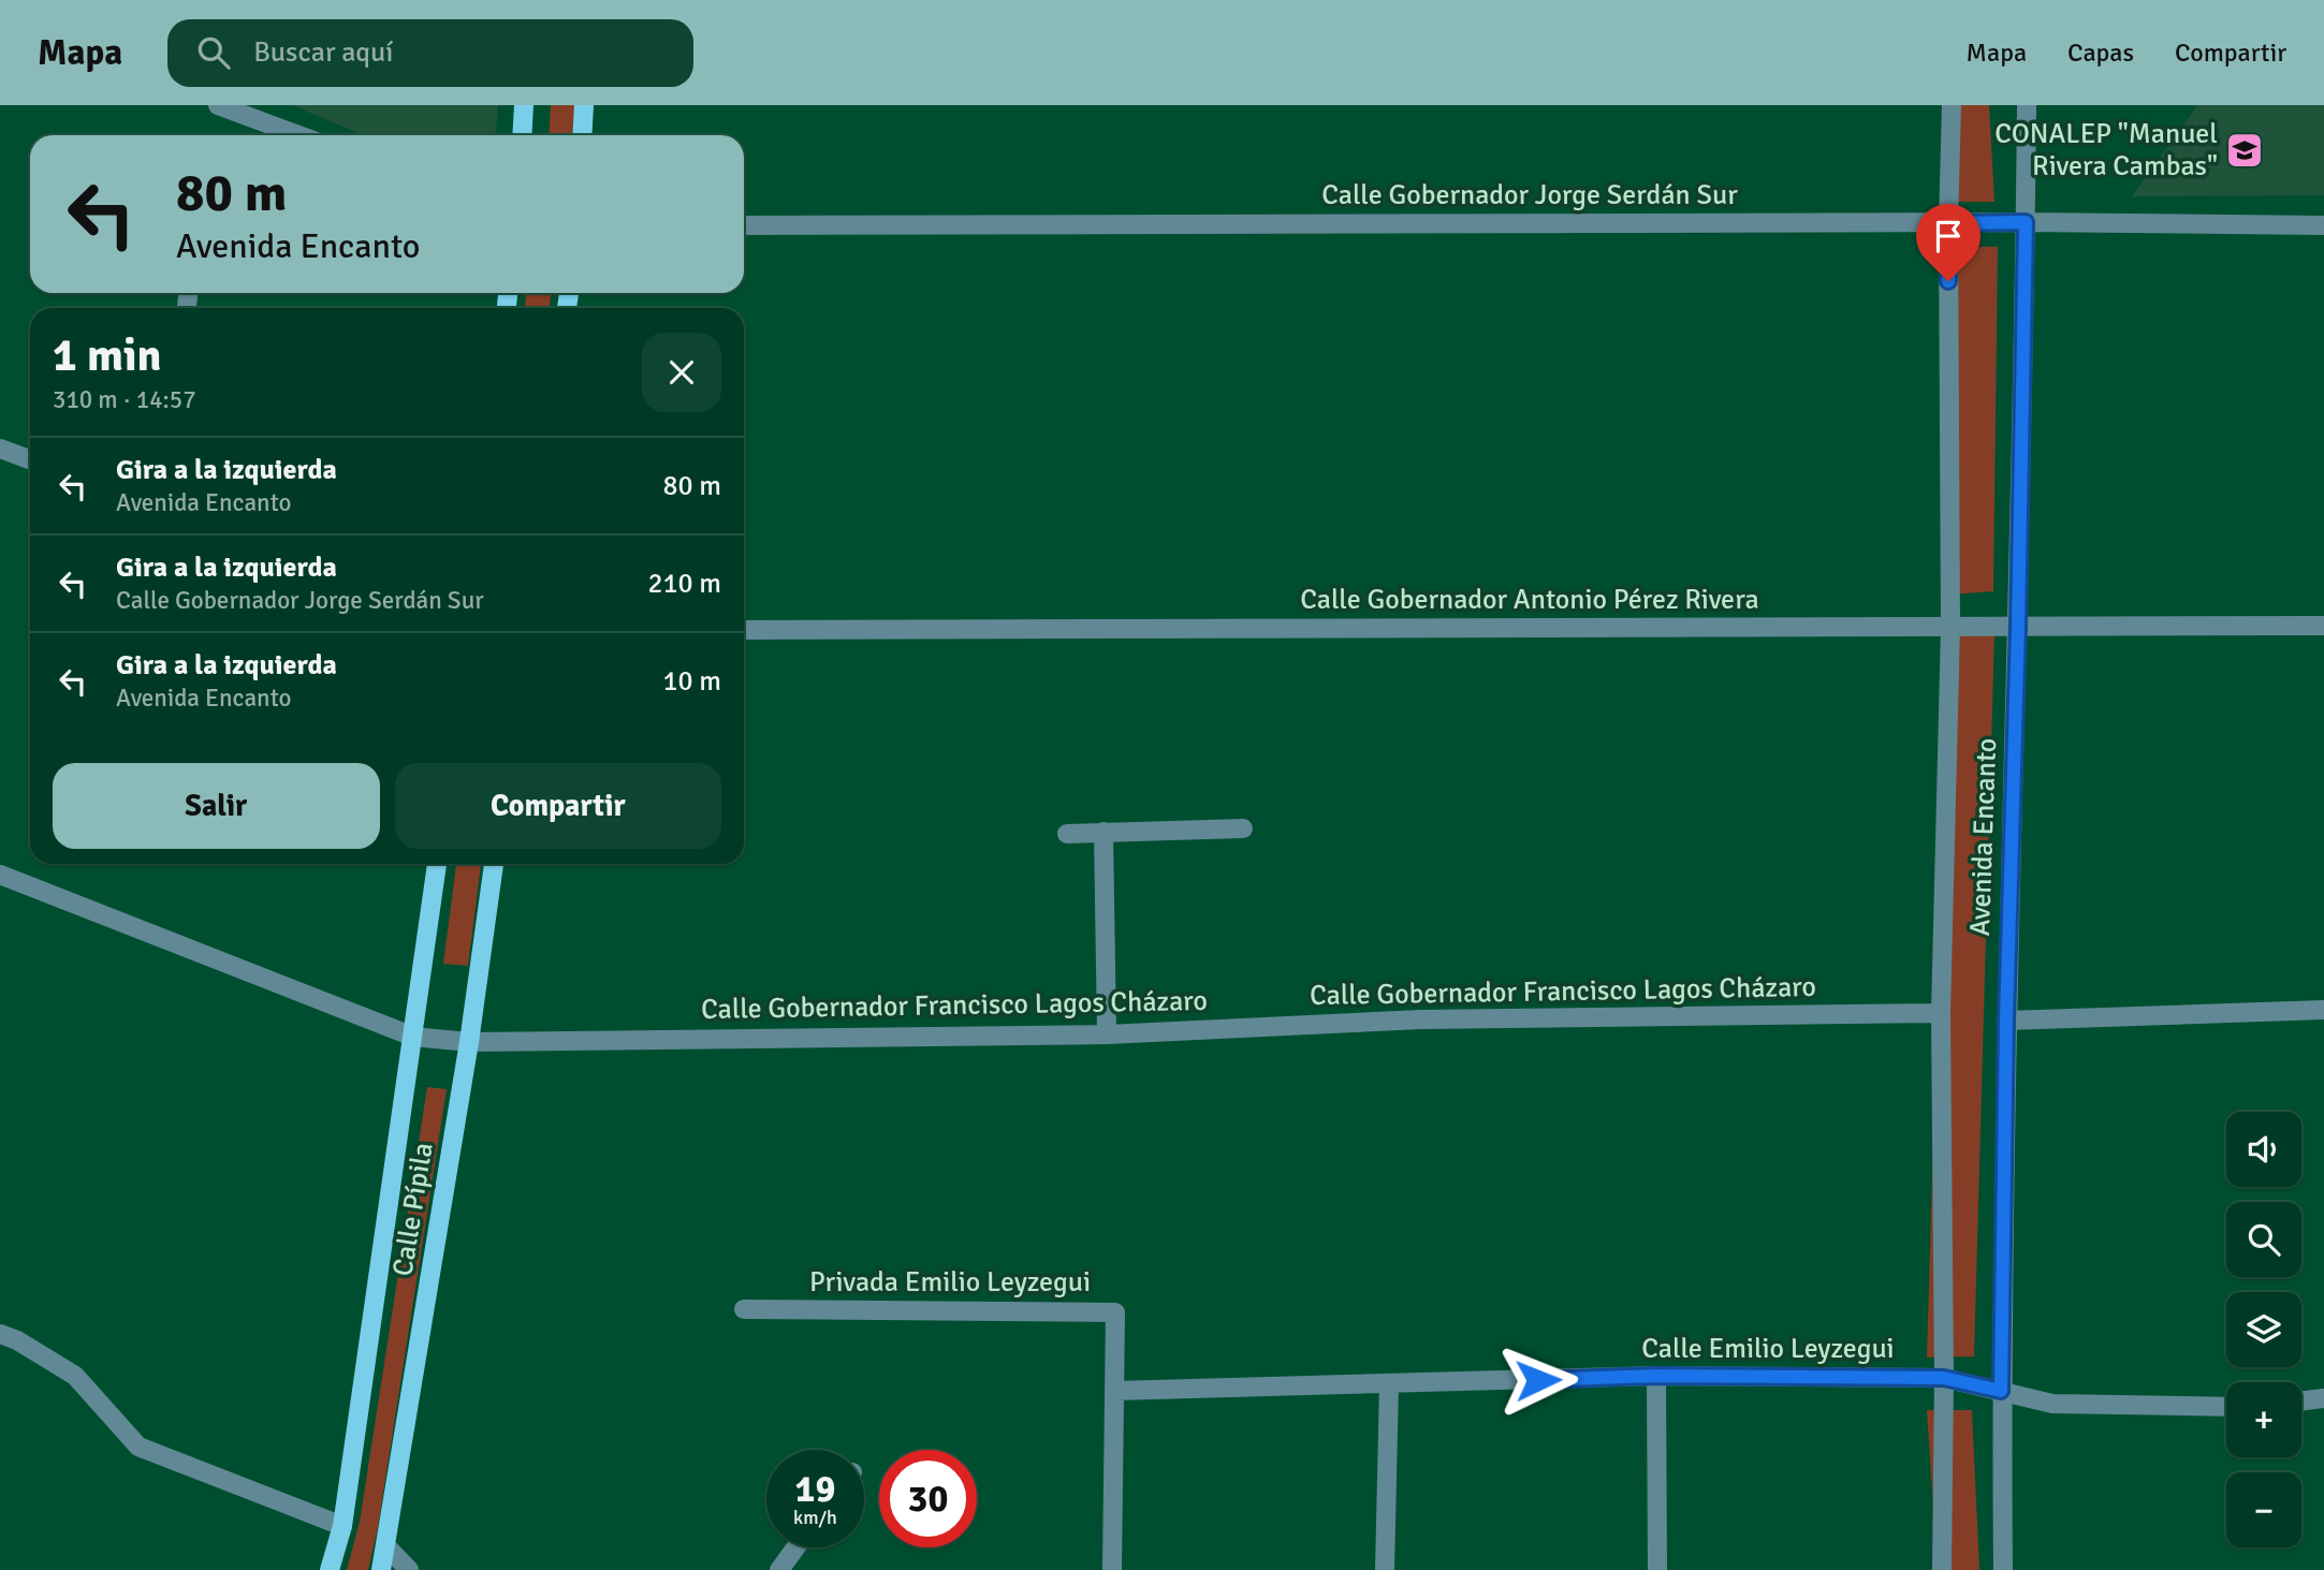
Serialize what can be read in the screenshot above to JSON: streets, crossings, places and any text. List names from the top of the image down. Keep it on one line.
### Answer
{"streets":{"main road":["Calle Pípila"],"street":["Calle Gobernador Jorge Serdán Sur","Calle Gobernador Antonio Pérez Rivera","Avenida Encanto","Calle Gobernador Francisco Lagos Cházaro","Privada Emilio Leyzegui","Calle Emilio Leyzegui"]},"crossings":[["Calle Gobernador Jorge Serdán Sur","Avenida Encanto"],["Calle Gobernador Antonio Pérez Rivera","Avenida Encanto"],["Avenida Encanto","Calle Gobernador Francisco Lagos Cházaro"],["Avenida Encanto","Calle Emilio Leyzegui"],["Calle Gobernador Francisco Lagos Cházaro","Calle Pípila"],["Privada Emilio Leyzegui","Calle Emilio Leyzegui"]],"places":{"school or university":["CONALEP \"Manuel Rivera Cambas\""]},"page":{"header":"Mapa","search":"Buscar aquí","nav":["Mapa","Capas","Compartir"],"turn":["80 m","Avenida Encanto"],"heading":["1 min","310 m · 14:57"],"list":[{"name":"Gira a la izquierda","note":"Avenida Encanto","value":"80 m"},{"name":"Gira a la izquierda","note":"Calle Gobernador Jorge Serdán Sur","value":"210 m"},{"name":"Gira a la izquierda","note":"Avenida Encanto","value":"10 m"}],"buttons":["Salir","Compartir"],"map_buttons":["+","−"],"speed":"19 km/h","limit":"30"}}
